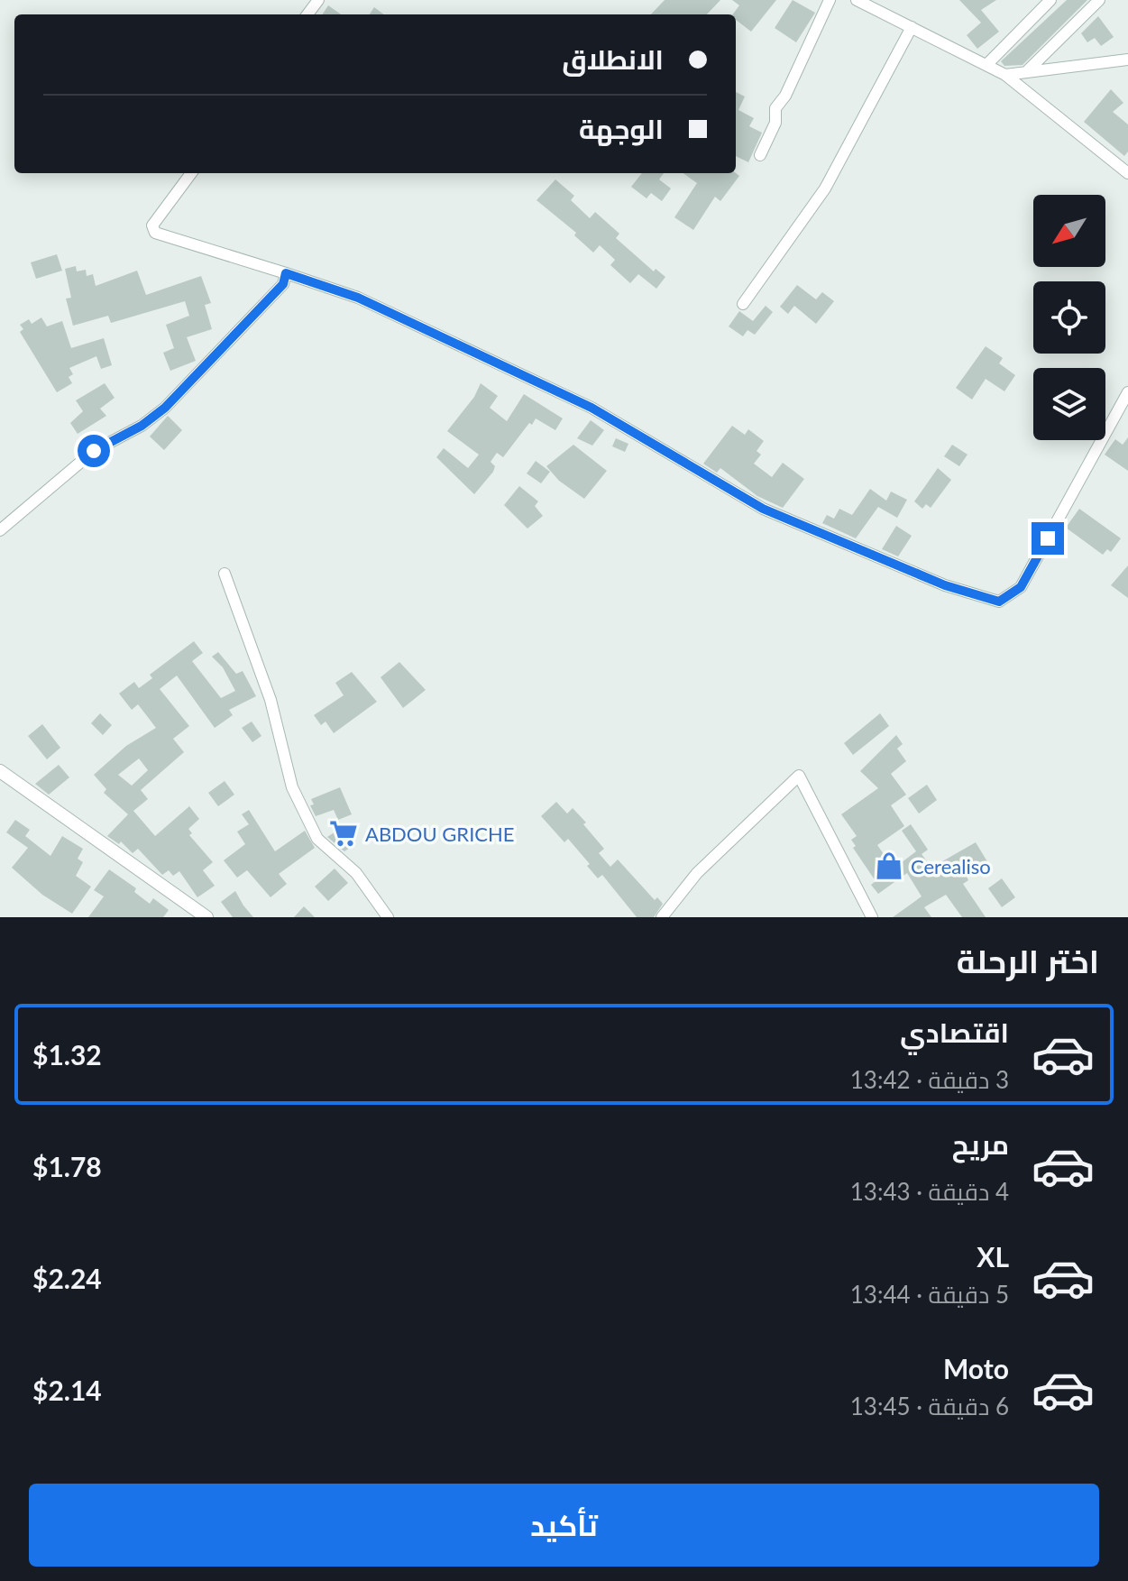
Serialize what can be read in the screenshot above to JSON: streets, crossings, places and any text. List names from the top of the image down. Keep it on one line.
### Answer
{"places":{"supermarket":["ABDOU GRICHE"],"shop":["Cerealiso"]},"north":"bottom left","page":{"banner":["الانطلاق","الوجهة"],"heading":"اختر الرحلة","list":[{"name":"اقتصادي","note":"3 دقيقة · 13:42","value":"$1.32"},{"name":"مريح","note":"4 دقيقة · 13:43","value":"$1.78"},{"name":"XL","note":"5 دقيقة · 13:44","value":"$2.24"},{"name":"Moto","note":"6 دقيقة · 13:45","value":"$2.14"}],"buttons":"تأكيد"}}
